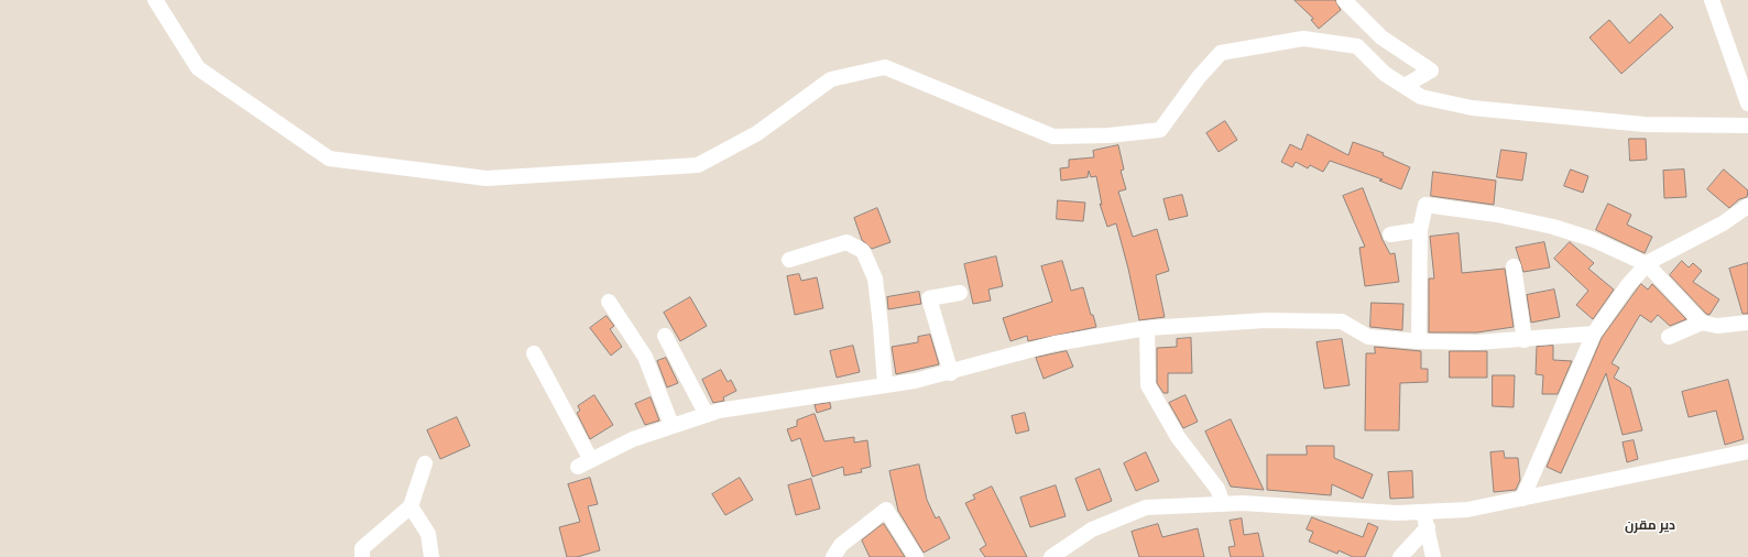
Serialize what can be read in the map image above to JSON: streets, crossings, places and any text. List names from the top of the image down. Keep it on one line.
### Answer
{"districts":["دير مقرن"]}
